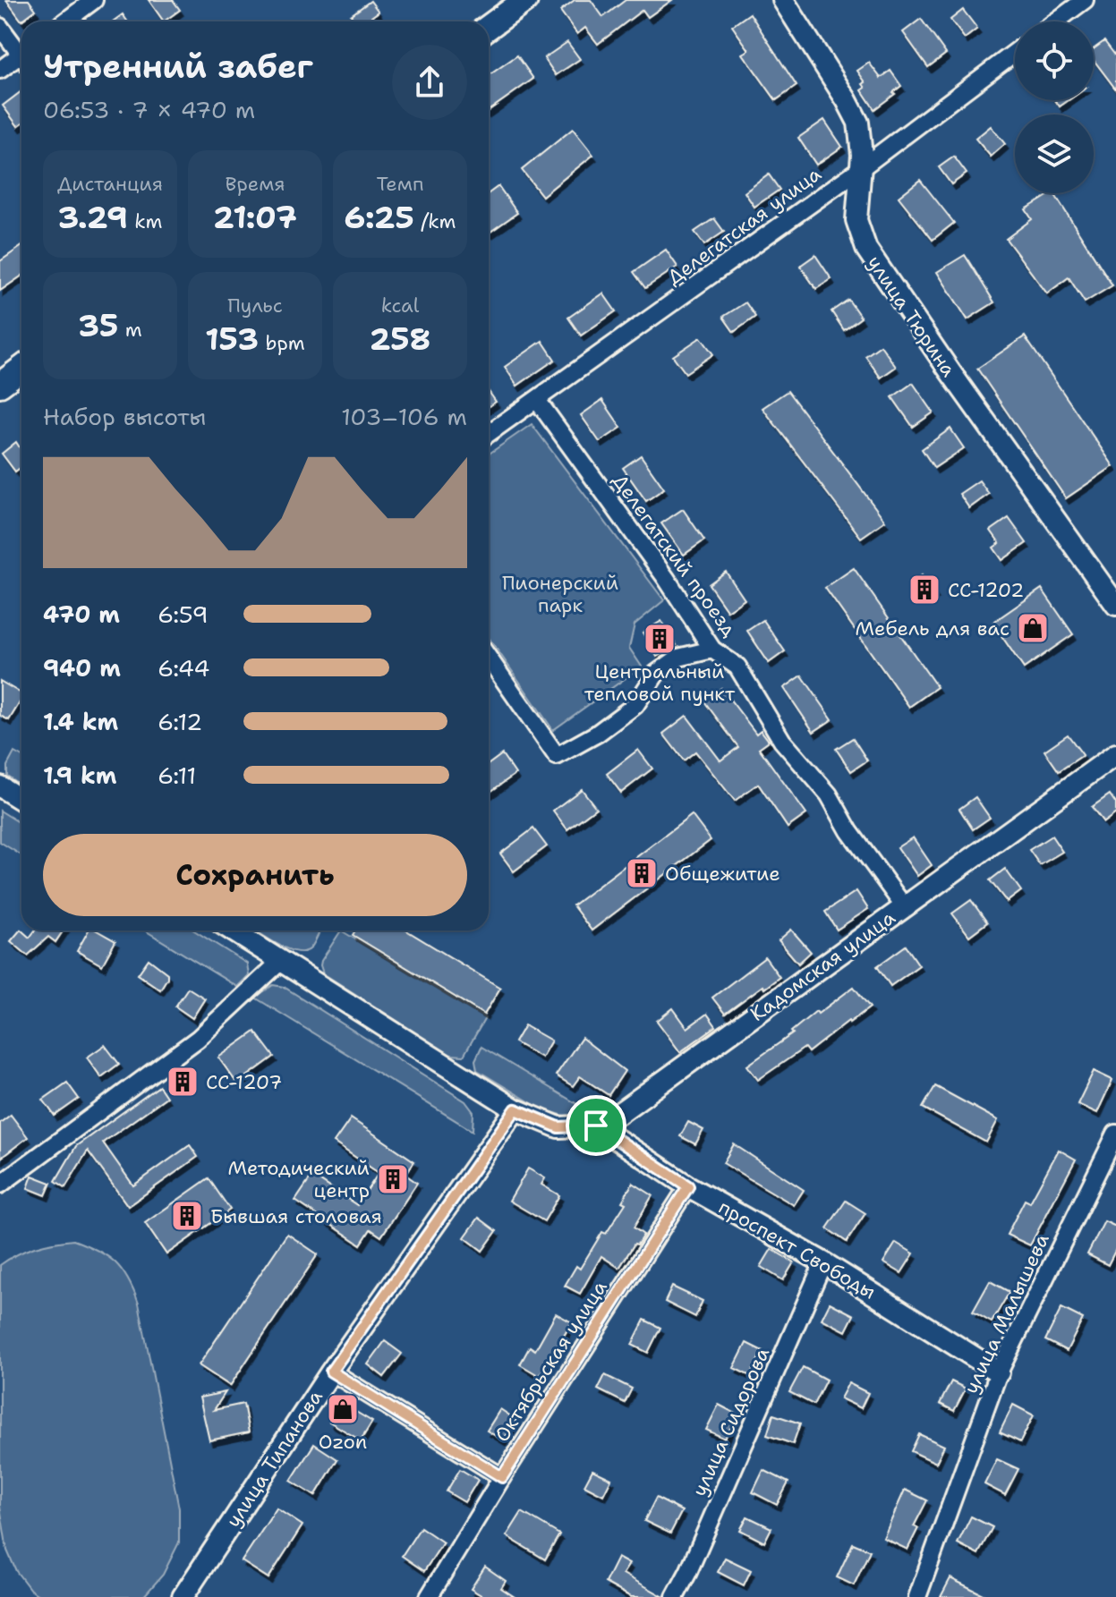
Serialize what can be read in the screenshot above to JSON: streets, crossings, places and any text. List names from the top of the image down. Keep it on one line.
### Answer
{"streets":{"street":["Делегатская улица","улица Тюрина","Делегатский проезд","Кадомская улица","проспект Свободы","улица Малышева","Октябрьская улица","улица Сидорова","улица Типанова"]},"crossings":[["Делегатская улица","улица Тюрина"],["Делегатская улица","Делегатский проезд"],["Делегатский проезд","Кадомская улица"],["Кадомская улица","проспект Свободы"],["Кадомская улица","улица Типанова"],["проспект Свободы","улица Малышева"],["проспект Свободы","Октябрьская улица"],["проспект Свободы","улица Сидорова"]],"parks":["Пионерский парк"],"places":{"building":["СС-1202","Центральный тепловой пункт","Общежитие","СС-1207","Методический центр","Бывшая столовая"],"shop":["Мебель для вас","Ozon"]},"page":{"heading":["Утренний забег","06:53 · 7 × 470 m"],"stats":[["Дистанция","3.29 km"],["Время","21:07"],["Темп","6:25 /km"],["35 m"],["Пульс","153 bpm"],["kcal","258"]],"chart":["Набор высоты","103–106 m"],"list":[{"name":"470 m","note":"6:59"},{"name":"940 m","note":"6:44"},{"name":"1.4 km","note":"6:12"},{"name":"1.9 km","note":"6:11"}],"buttons":"Сохранить"}}
